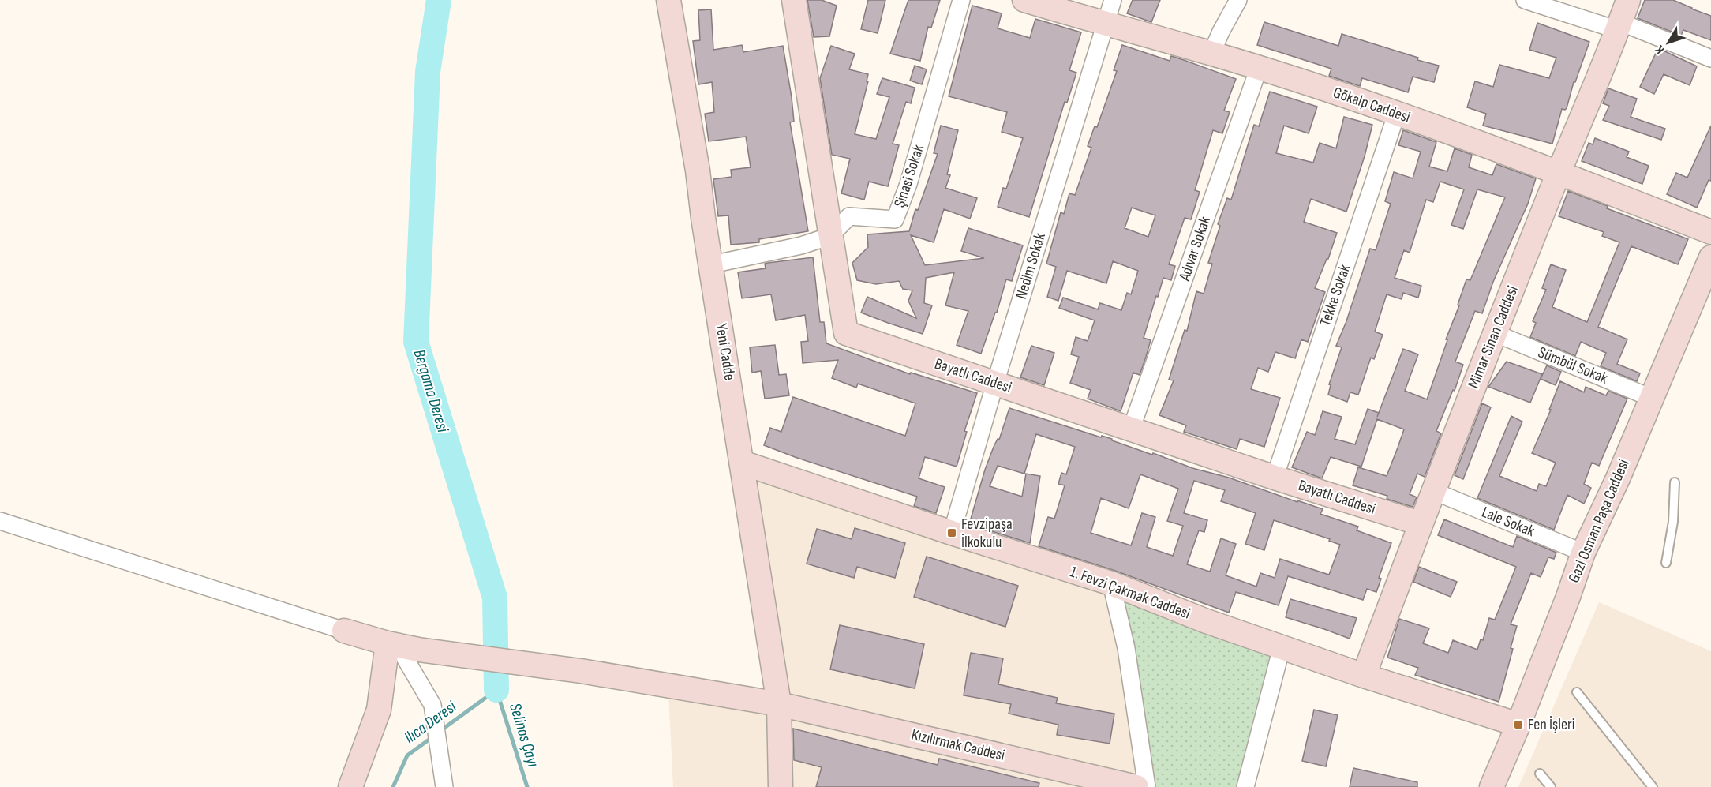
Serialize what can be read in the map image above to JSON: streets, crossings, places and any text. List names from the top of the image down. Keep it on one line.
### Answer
{"streets":{"street":["Gökalp Caddesi","Şinasi Sokak","Adıvar Sokak","Nedim Sokak","Tekke Sokak","Mimar Sinan Caddesi","Yeni Cadde","Sümbül Sokak","Bayatlı Caddesi","Gazi Osman Paşa Caddesi","Lale Sokak","1. Fevzi Çakmak Caddesi","Kızılırmak Caddesi"]},"crossings":[["Gökalp Caddesi","Adıvar Sokak"],["Gökalp Caddesi","Nedim Sokak"],["Gökalp Caddesi","Tekke Sokak"],["Gökalp Caddesi","Mimar Sinan Caddesi"],["Şinasi Sokak","Bayatlı Caddesi"],["Adıvar Sokak","Bayatlı Caddesi"],["Nedim Sokak","Bayatlı Caddesi"],["Nedim Sokak","1. Fevzi Çakmak Caddesi"],["Tekke Sokak","Bayatlı Caddesi"],["Mimar Sinan Caddesi","Sümbül Sokak"],["Mimar Sinan Caddesi","Bayatlı Caddesi"],["Mimar Sinan Caddesi","Lale Sokak"],["Mimar Sinan Caddesi","1. Fevzi Çakmak Caddesi"],["Yeni Cadde","1. Fevzi Çakmak Caddesi"],["Yeni Cadde","Kızılırmak Caddesi"],["Sümbül Sokak","Gazi Osman Paşa Caddesi"],["Gazi Osman Paşa Caddesi","Lale Sokak"],["Gazi Osman Paşa Caddesi","1. Fevzi Çakmak Caddesi"]],"water":["Bergama Deresi","Ilıca Deresi","Selinos Çayı"],"places":{"transit":["Fevzipaşa İlkokulu","Fen İşleri"]},"north":"bottom left"}
